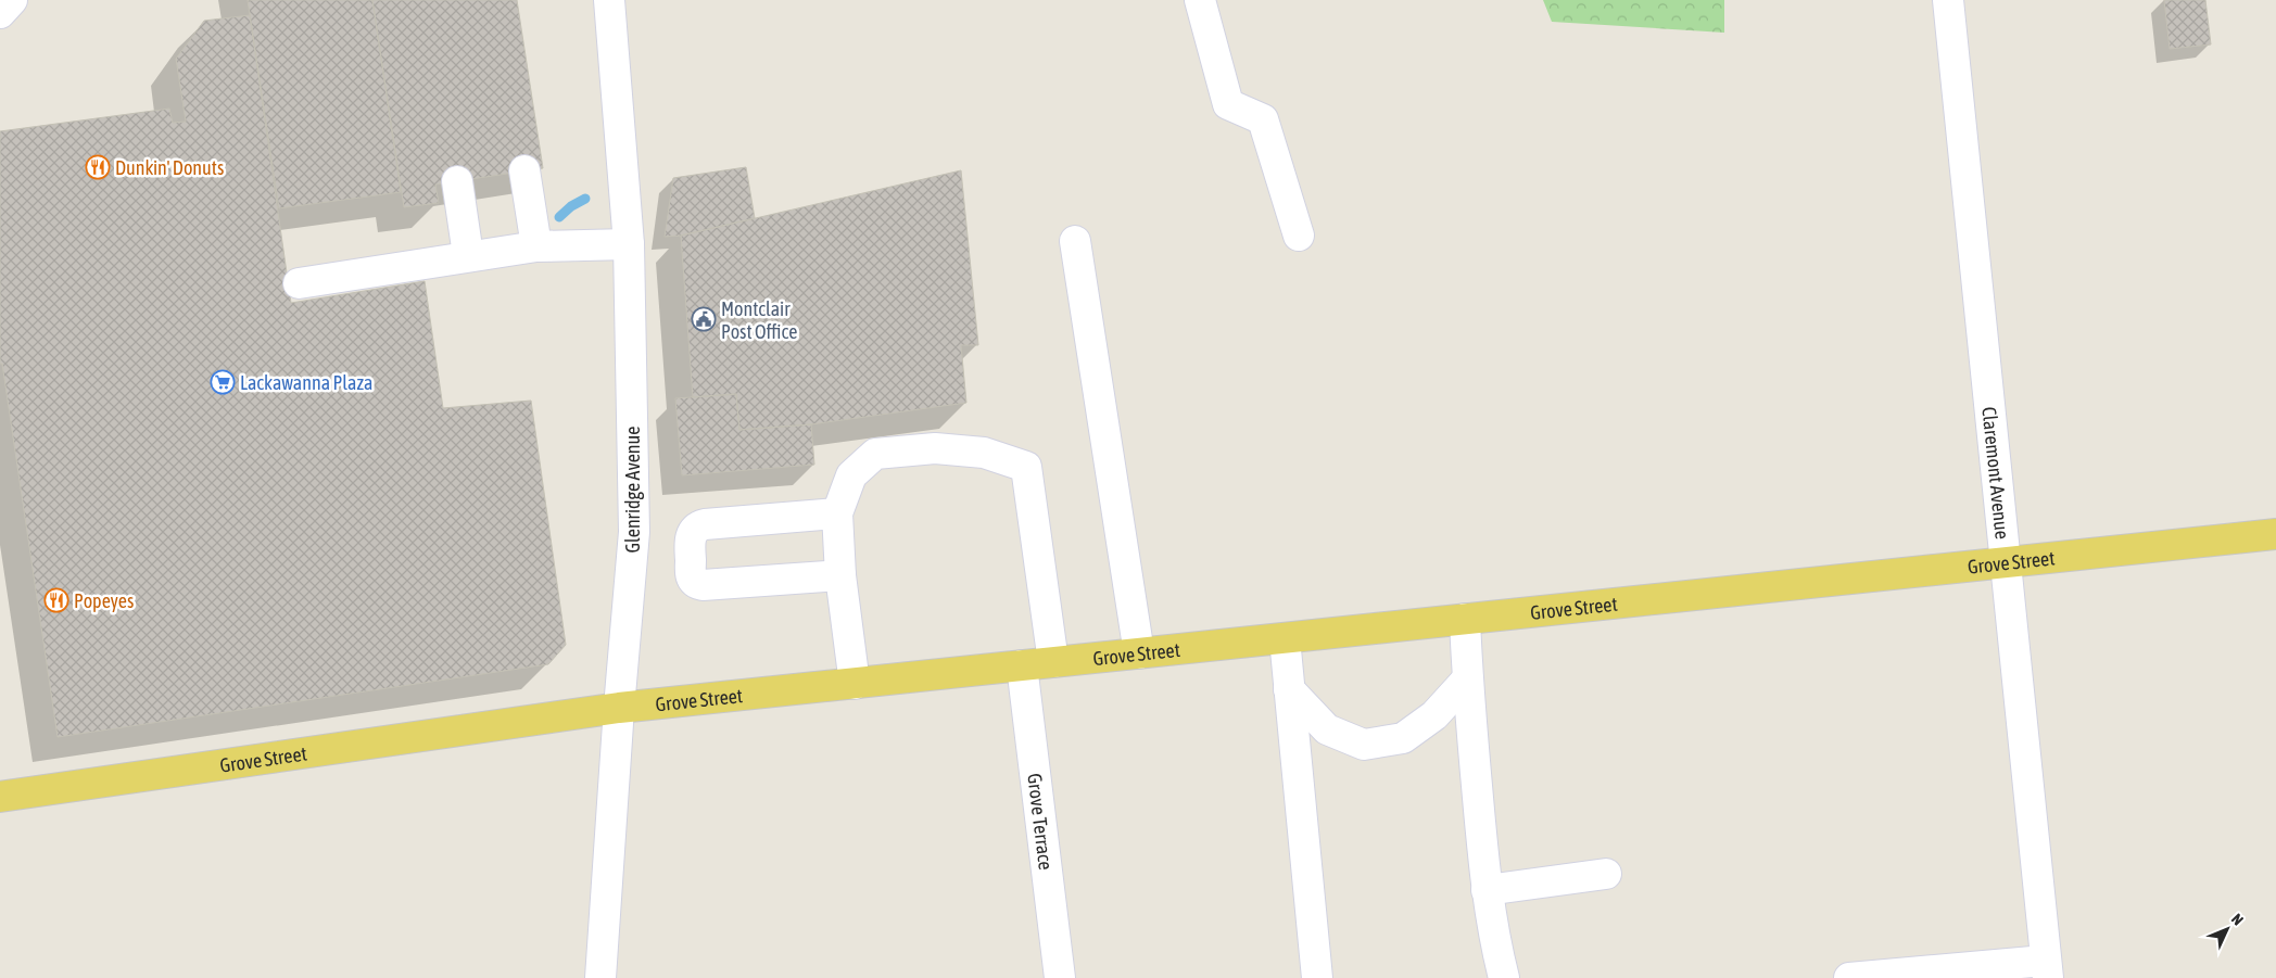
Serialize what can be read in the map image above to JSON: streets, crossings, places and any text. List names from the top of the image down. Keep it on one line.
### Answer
{"streets":{"main road":["Grove Street"],"street":["Claremont Avenue","Glenridge Avenue","Grove Terrace"]},"crossings":[["Claremont Avenue","Grove Street"],["Glenridge Avenue","Grove Street"],["Grove Street","Grove Terrace"]],"places":{"restaurant":["Dunkin' Donuts","Popeyes"],"public building":["Montclair Post Office"],"supermarket":["Lackawanna Plaza"]},"north":"top right"}
